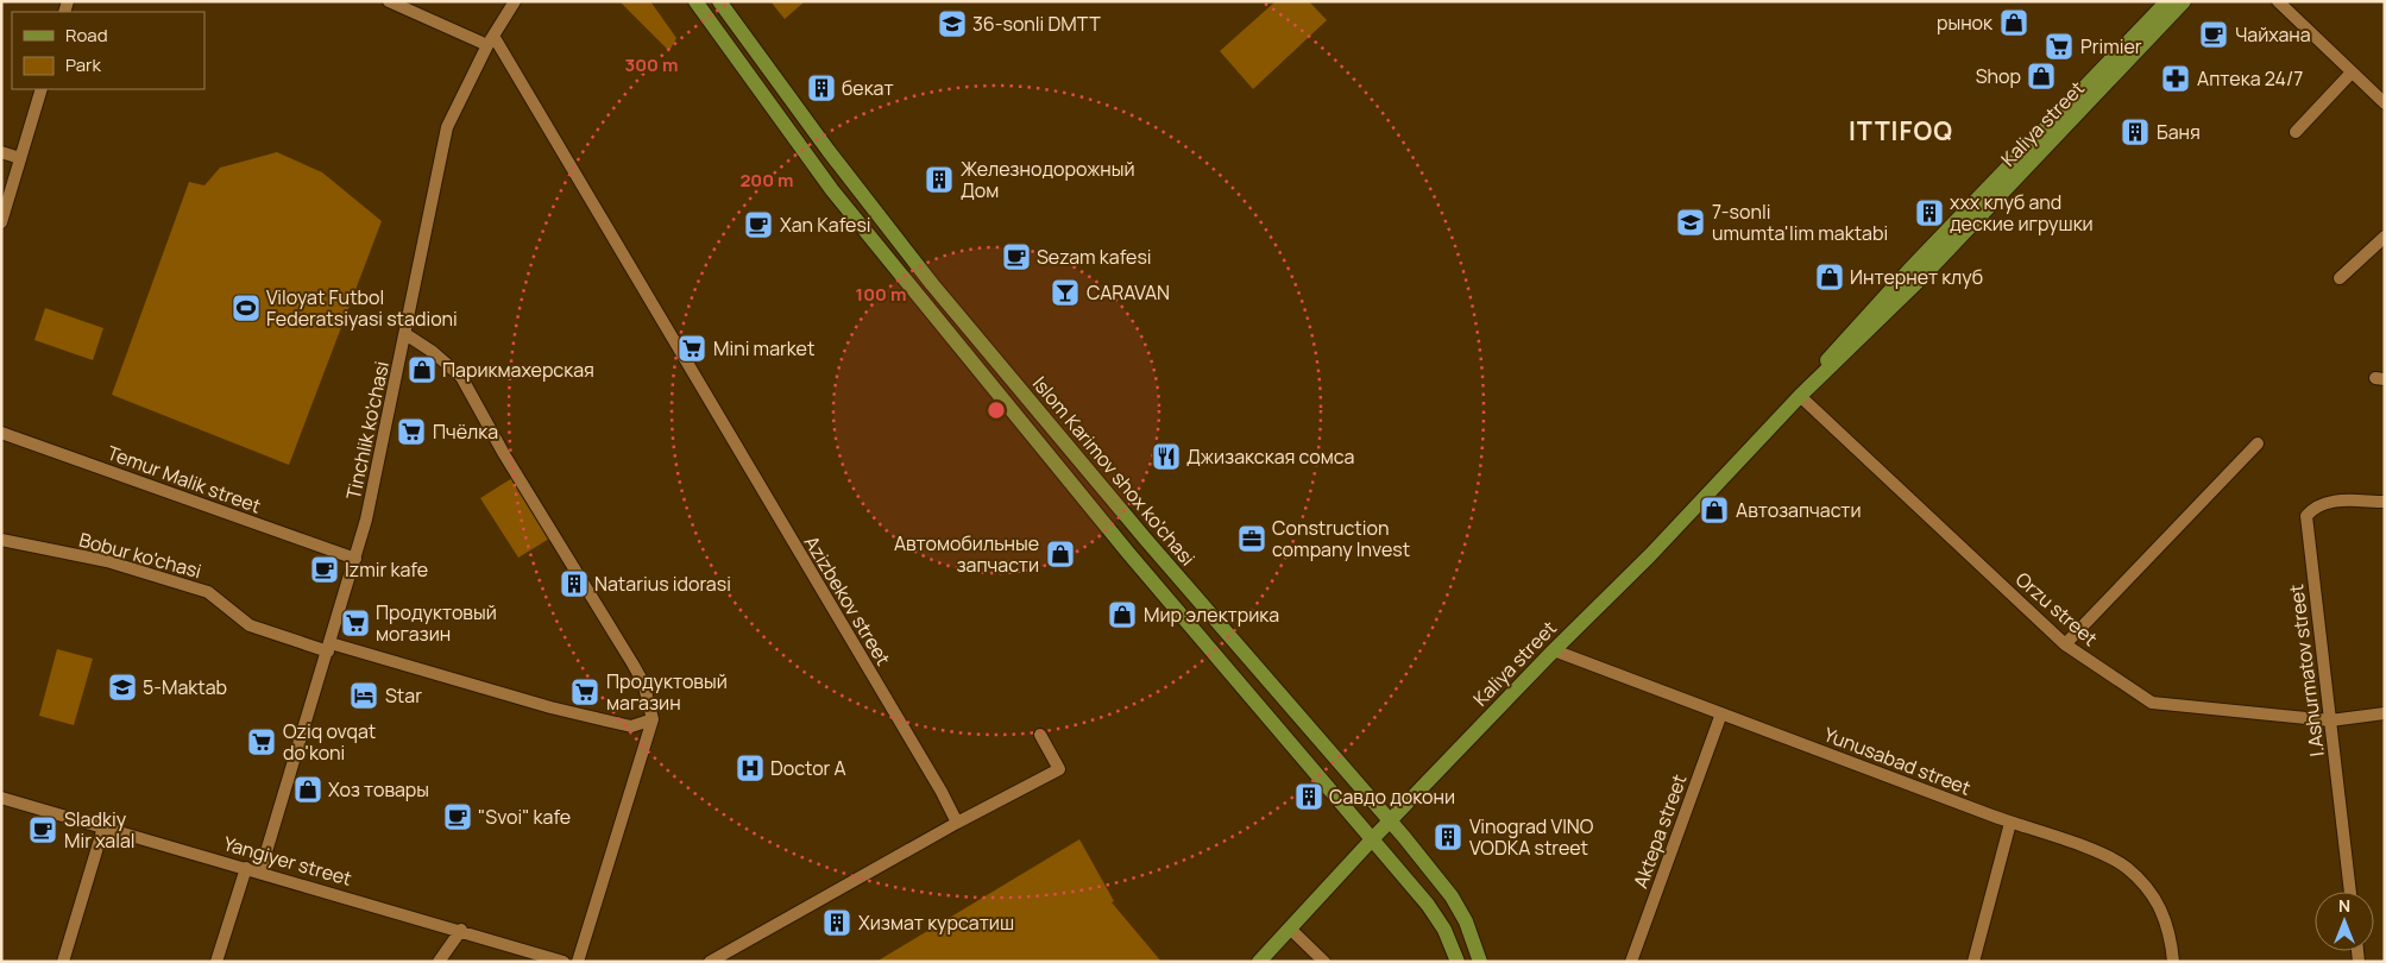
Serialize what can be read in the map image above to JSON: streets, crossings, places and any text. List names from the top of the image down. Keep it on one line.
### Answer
{"streets":{"main road":["Kaliya street","Islom Karimov shox ko'chasi"],"street":["Tinchlik ko'chasi","Temur Malik street","Bobur ko'chasi","Azizbekov street","Orzu street","I.Ashurmatov street","Yunusabad street","Aktepa street","Yangiyer street"]},"crossings":[["Kaliya street","Islom Karimov shox ko'chasi"],["Kaliya street","Orzu street"],["Kaliya street","Yunusabad street"],["Tinchlik ko'chasi","Temur Malik street"],["Tinchlik ko'chasi","Bobur ko'chasi"],["Tinchlik ko'chasi","Azizbekov street"],["Tinchlik ko'chasi","Yangiyer street"],["Orzu street","I.Ashurmatov street"],["Yunusabad street","Aktepa street"]],"districts":["ITTIFOQ"],"places":{"shop":["рынок","Shop","Интернет клуб","Парикмахерская","Автозапчасти","Автомобильные запчасти","Мир электрика","Хоз товары"],"school or university":["36-sonli DMTT","7-sonli umumta'lim maktabi","5-Maktab"],"cafe":["Чайхана","Xan Kafesi","Sezam kafesi","Izmir kafe","\"Svoi\" kafe","Sladkiy Mir xalal"],"supermarket":["Primier","Mini market","Пчёлка","Продуктовый могазин","Продуктовый магазин","Oziq ovqat do'koni"],"pharmacy":["Аптека 24/7"],"building":["бекат","Баня","Железнодорожный Дом","ххх клуб and деские игрушки","Natarius idorasi","Савдо докони","Vinograd VINO VODKA street","Хизмат курсатиш"],"bar":["CARAVAN"],"sports":["Viloyat Futbol Federatsiyasi stadioni"],"restaurant":["Джизакская сомса"],"office":["Construction company Invest"],"hotel":["Star"],"hospital":["Doctor A"]},"legend":["Road","Park"],"north":"top","rings":["300 m","200 m","100 m"]}
